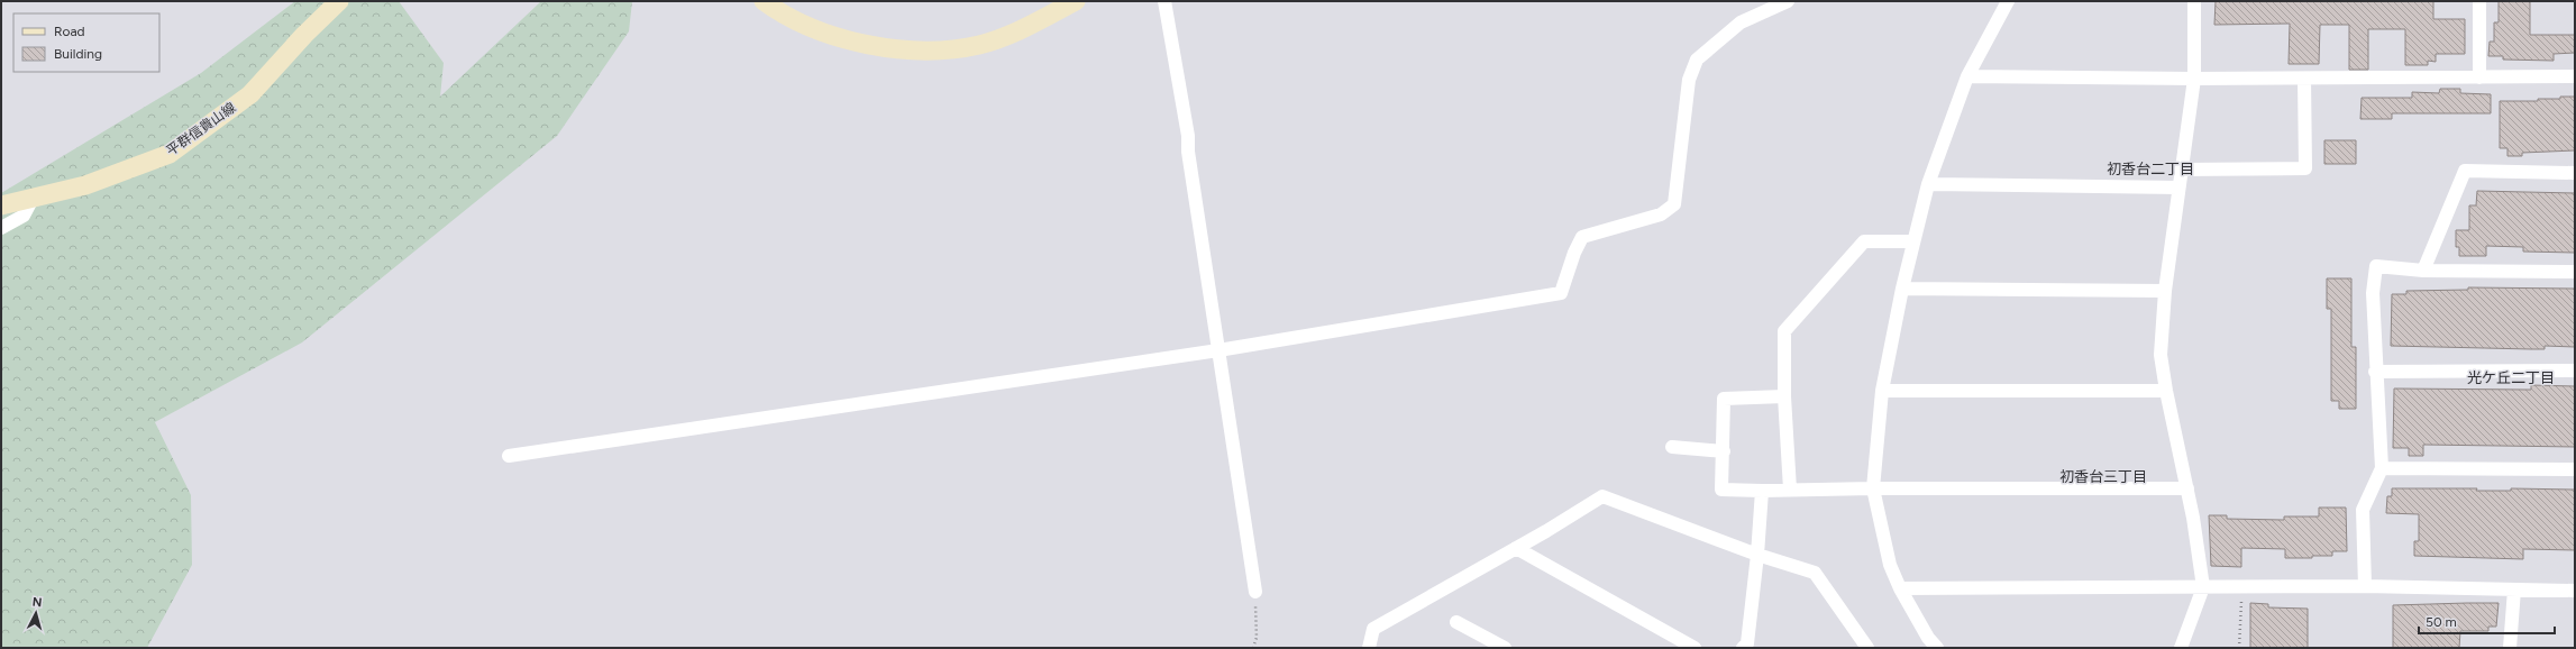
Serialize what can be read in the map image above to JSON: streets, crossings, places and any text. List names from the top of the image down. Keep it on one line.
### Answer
{"streets":{"main road":["平群信貴山線"]},"districts":["初香台二丁目","光ケ丘二丁目","初香台三丁目"],"legend":["Road","Building"],"scale_bar":"50 m","north":"top"}
